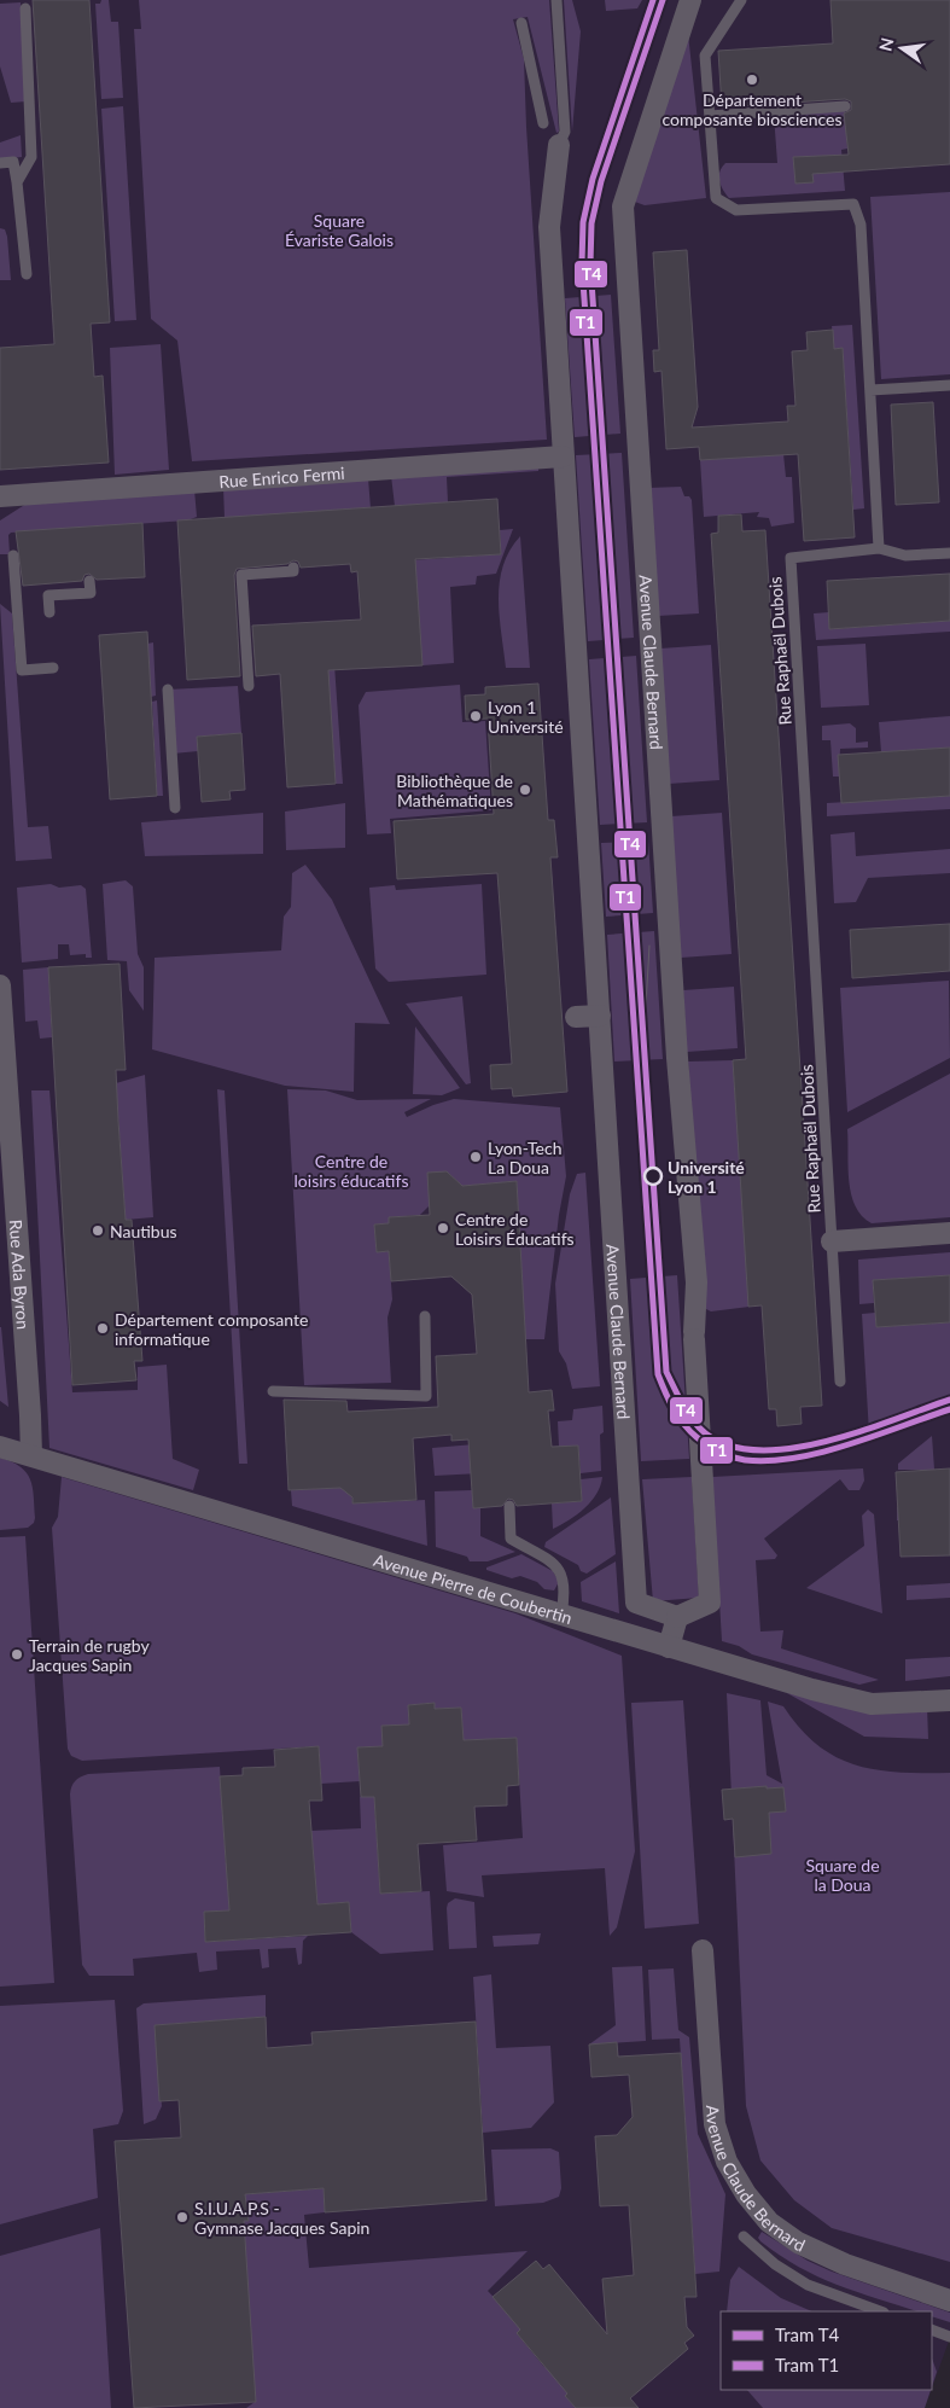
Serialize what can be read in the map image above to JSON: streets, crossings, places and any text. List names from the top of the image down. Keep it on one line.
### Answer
{"streets":{"street":["Rue Enrico Fermi","Avenue Claude Bernard","Rue Ada Byron","Avenue Pierre de Coubertin"],"lane":["Rue Raphaël Dubois"]},"crossings":[["Rue Enrico Fermi","Avenue Claude Bernard"],["Rue Ada Byron","Avenue Pierre de Coubertin"]],"parks":["Square Évariste Galois","Centre de loisirs éducatifs","Square de la Doua"],"places":["Département composante biosciences","Lyon 1 Université","Bibliothèque de Mathématiques","Lyon-Tech La Doua","Université Lyon 1","Centre de Loisirs Éducatifs","Nautibus","Département composante informatique","Terrain de rugby Jacques Sapin","S.I.U.A.P.S - Gymnase Jacques Sapin"],"lines":["tram line T4","tram line T1"],"legend":["Tram T4","Tram T1"],"north":"left"}
